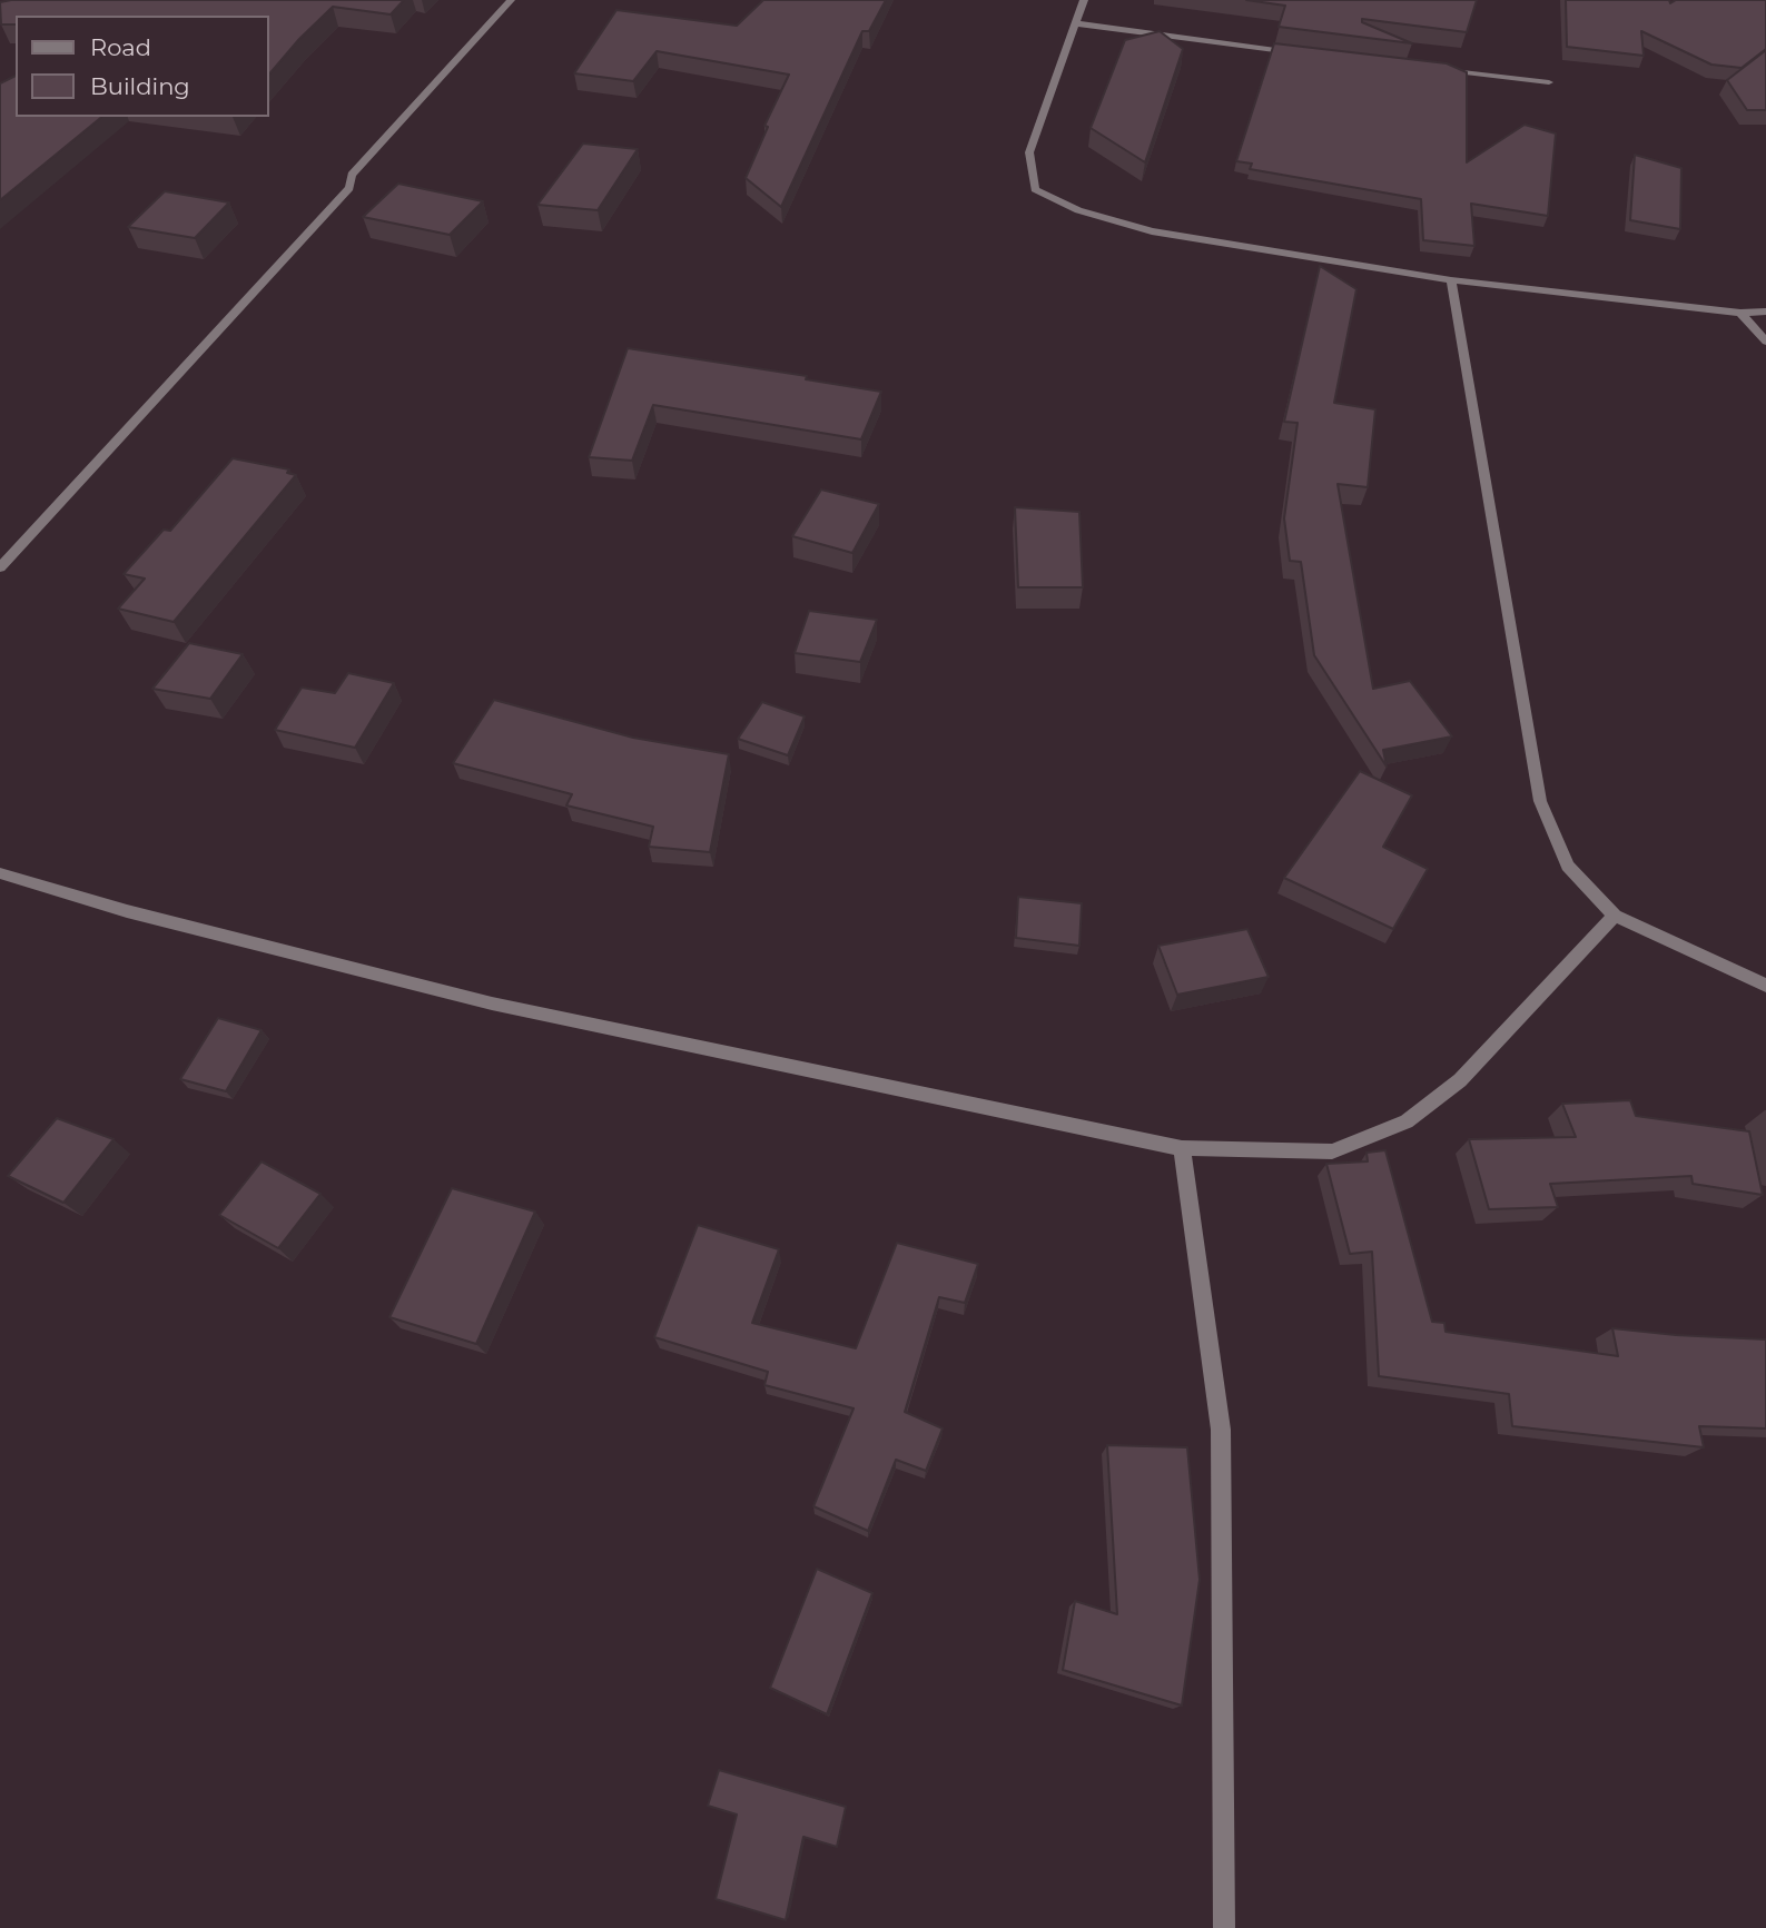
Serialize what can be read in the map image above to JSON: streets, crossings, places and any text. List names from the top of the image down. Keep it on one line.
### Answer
{"legend":["Road","Building"]}
